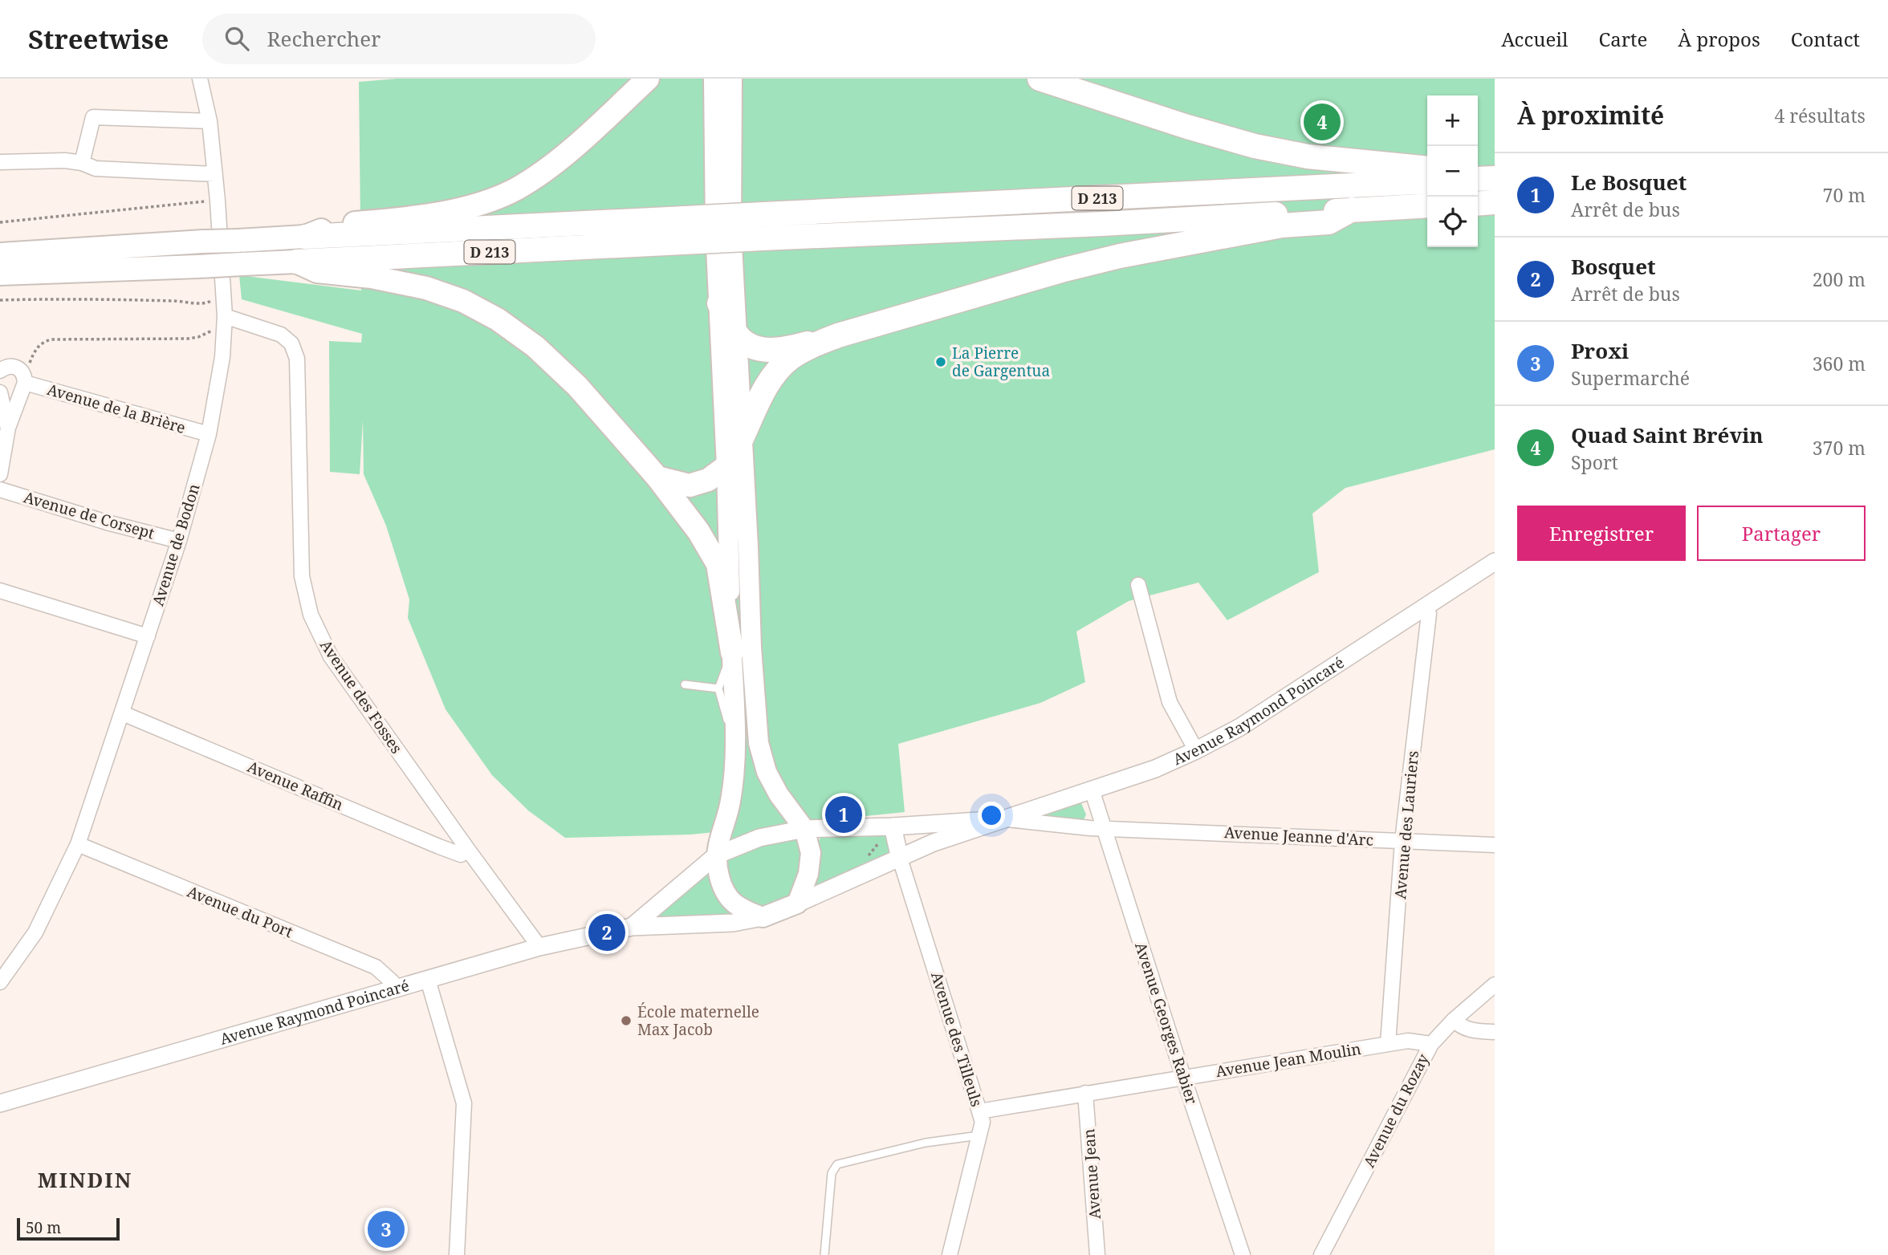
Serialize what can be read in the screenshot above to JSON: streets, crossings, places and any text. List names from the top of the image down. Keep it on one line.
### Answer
{"streets":{"highway":["D 213"],"main road":["Avenue Raymond Poincaré"],"street":["Avenue de la Brière","Avenue de Corsept","Avenue de Bodon","Avenue des Fosses","Avenue Raffin","Avenue des Lauriers","Avenue Jeanne d'Arc","Avenue du Port","Avenue Georges Rabier","Avenue des Tilleuls","Avenue Jean Moulin","Avenue du Rozay","Avenue Jean"]},"crossings":[["Avenue de la Brière","Avenue de Bodon"],["Avenue de Corsept","Avenue de Bodon"],["Avenue de Bodon","Avenue des Fosses"],["Avenue de Bodon","Avenue Raffin"],["Avenue de Bodon","Avenue du Port"],["Avenue des Fosses","Avenue Raymond Poincaré"],["Avenue des Fosses","Avenue Raffin"],["Avenue Raymond Poincaré","Avenue des Lauriers"],["Avenue Raymond Poincaré","Avenue Jeanne d'Arc"],["Avenue Raymond Poincaré","Avenue du Port"],["Avenue Raymond Poincaré","Avenue Georges Rabier"],["Avenue Raymond Poincaré","Avenue des Tilleuls"],["Avenue des Lauriers","Avenue Jeanne d'Arc"],["Avenue des Lauriers","Avenue Jean Moulin"],["Avenue Jeanne d'Arc","Avenue Georges Rabier"],["Avenue Georges Rabier","Avenue Jean Moulin"],["Avenue des Tilleuls","Avenue Jean Moulin"],["Avenue Jean Moulin","Avenue du Rozay"],["Avenue Jean Moulin","Avenue Jean"]],"districts":["MINDIN"],"places":["La Pierre de Gargentua","École maternelle Max Jacob"],"scale_bar":"50 m","page":{"header":"Streetwise","search":"Rechercher","nav":["Accueil","Carte","À propos","Contact"],"heading":["À proximité","4 résultats"],"map_buttons":["+","−"],"pins":["4","1","2","3"],"list":[{"mark":"1","name":"Le Bosquet","note":"Arrêt de bus","value":"70 m"},{"mark":"2","name":"Bosquet","note":"Arrêt de bus","value":"200 m"},{"mark":"3","name":"Proxi","note":"Supermarché","value":"360 m"},{"mark":"4","name":"Quad Saint Brévin","note":"Sport","value":"370 m"}],"buttons":["Enregistrer","Partager"],"scale":"50 m"}}
